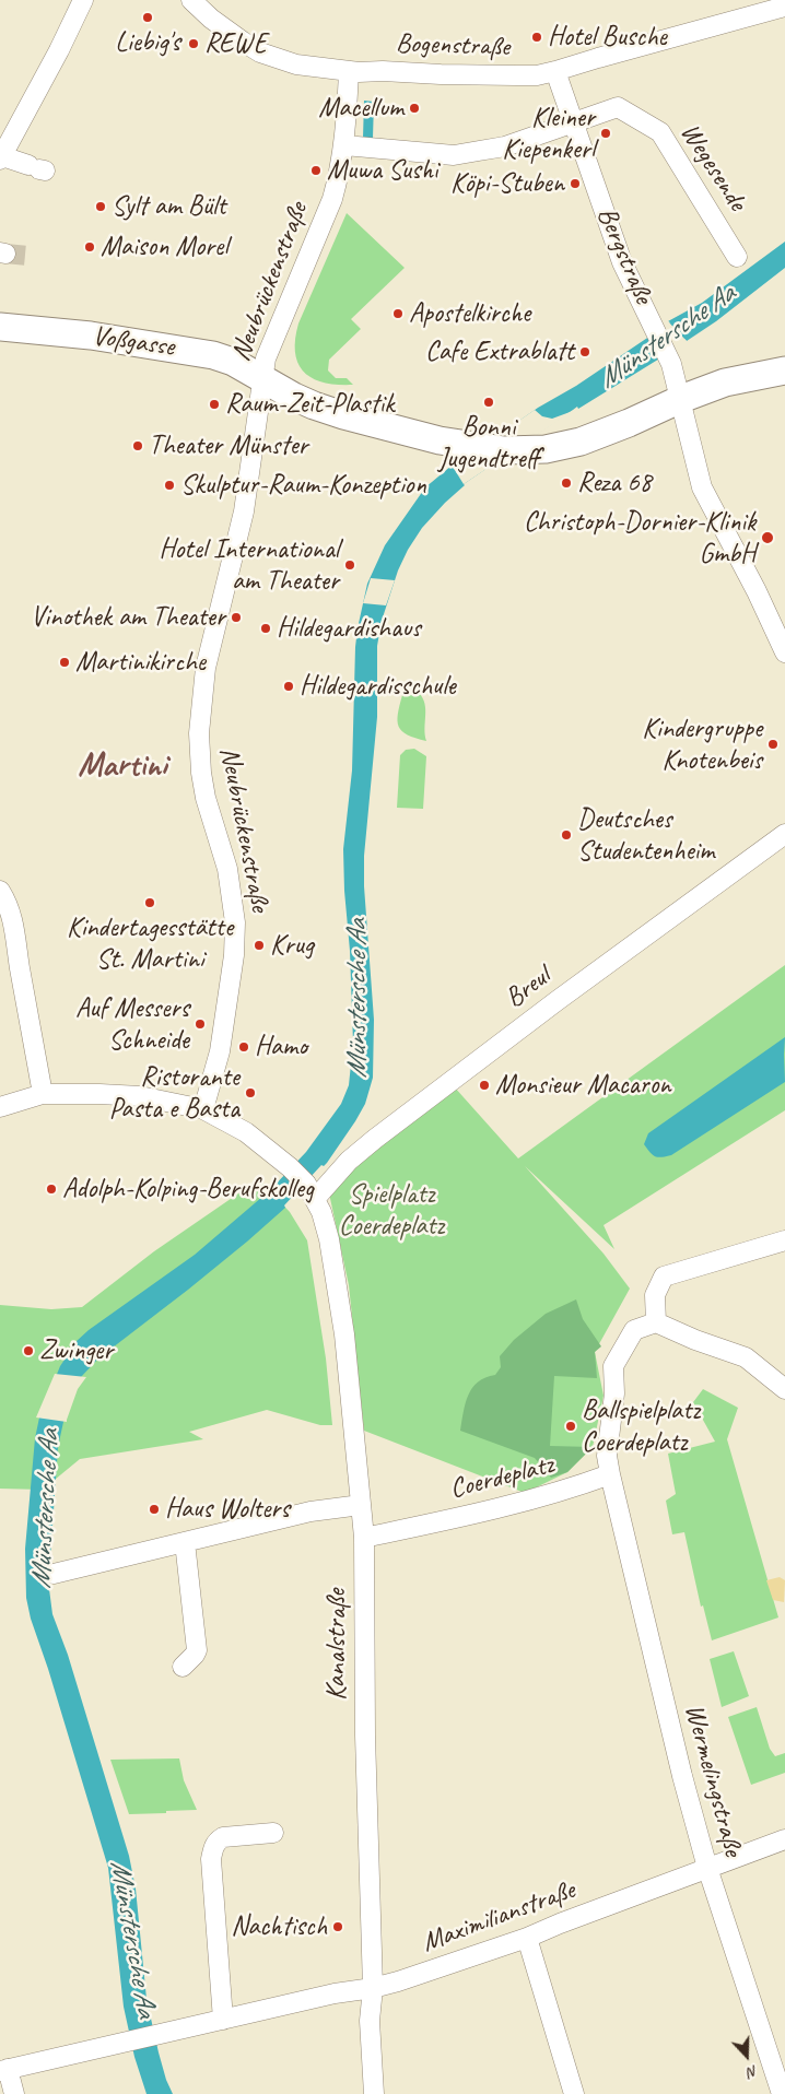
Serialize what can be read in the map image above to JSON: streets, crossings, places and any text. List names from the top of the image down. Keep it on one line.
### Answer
{"streets":{"main road":["Voßgasse"],"street":["Bogenstraße","Wegesende","Bergstraße","Neubrückenstraße","Breul","Coerdeplatz","Kanalstraße","Wermelingstraße","Maximilianstraße"]},"crossings":[["Bogenstraße","Bergstraße"],["Bogenstraße","Neubrückenstraße"],["Wegesende","Bergstraße"],["Wegesende","Neubrückenstraße"],["Bergstraße","Voßgasse"],["Neubrückenstraße","Voßgasse"],["Breul","Kanalstraße"],["Coerdeplatz","Kanalstraße"],["Coerdeplatz","Wermelingstraße"],["Kanalstraße","Maximilianstraße"],["Wermelingstraße","Maximilianstraße"]],"districts":["Martini"],"water":["Münstersche Aa"],"parks":["Spielplatz Coerdeplatz"],"places":["Liebig's","Hotel Busche","REWE","Macellum","Kleiner Kiepenkerl","Muwa Sushi","Köpi-Stuben","Sylt am Bült","Maison Morel","Apostelkirche","Cafe Extrablatt","Bonni Jugendtreff","Raum-Zeit-Plastik","Theater Münster","Reza 68","Skulptur-Raum-Konzeption","Christoph-Dornier-Klinik GmbH","Hotel International am Theater","Vinothek am Theater","Hildegardishaus","Martinikirche","Hildegardisschule","Kindergruppe Knotenbeis","Deutsches Studentenheim","Kindertagesstätte St. Martini","Krug","Auf Messers Schneide","Hamo","Monsieur Macaron","Ristorante Pasta e Basta","Adolph-Kolping-Berufskolleg","Zwinger","Ballspielplatz Coerdeplatz","Haus Wolters","Nachtisch"],"north":"bottom"}
